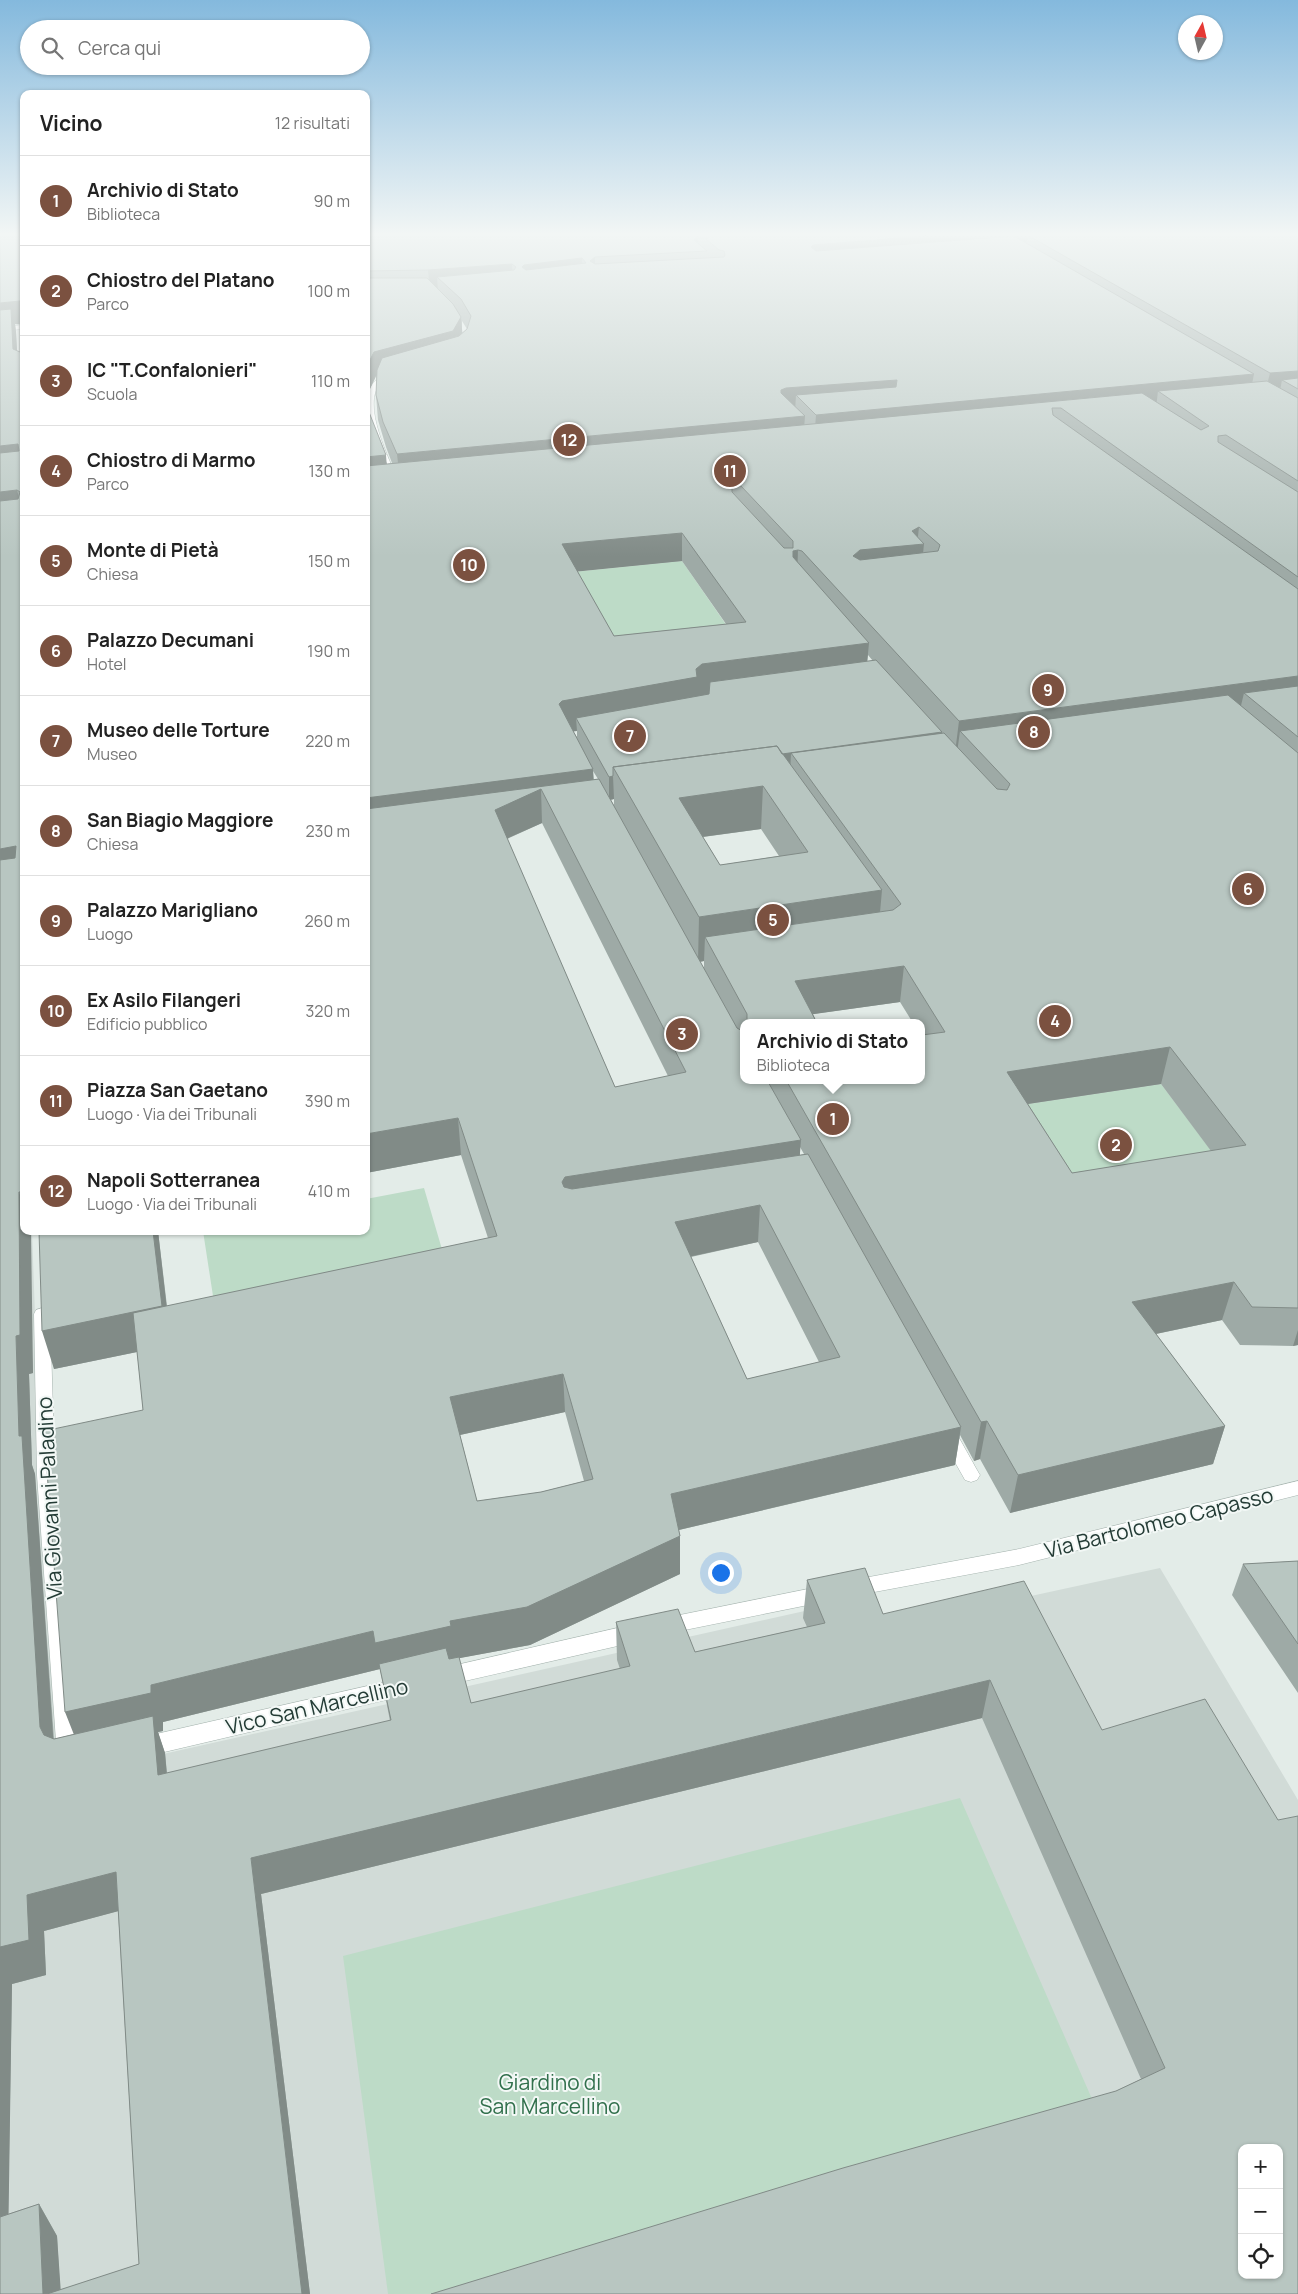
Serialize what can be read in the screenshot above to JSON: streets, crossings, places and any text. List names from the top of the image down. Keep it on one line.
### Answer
{"streets":{"street":["Via Giovanni Paladino","Via Bartolomeo Capasso","Vico San Marcellino"]},"crossings":[["Via Bartolomeo Capasso","Vico San Marcellino"]],"parks":["Giardino di San Marcellino"],"north":"top","page":{"search":"Cerca qui","heading":["Vicino","12 risultati"],"list":[{"mark":"1","name":"Archivio di Stato","note":"Biblioteca","value":"90 m"},{"mark":"2","name":"Chiostro del Platano","note":"Parco","value":"100 m"},{"mark":"3","name":"IC \"T.Confalonieri\"","note":"Scuola","value":"110 m"},{"mark":"4","name":"Chiostro di Marmo","note":"Parco","value":"130 m"},{"mark":"5","name":"Monte di Pietà","note":"Chiesa","value":"150 m"},{"mark":"6","name":"Palazzo Decumani","note":"Hotel","value":"190 m"},{"mark":"7","name":"Museo delle Torture","note":"Museo","value":"220 m"},{"mark":"8","name":"San Biagio Maggiore","note":"Chiesa","value":"230 m"},{"mark":"9","name":"Palazzo Marigliano","note":"Luogo","value":"260 m"},{"mark":"10","name":"Ex Asilo Filangeri","note":"Edificio pubblico","value":"320 m"},{"mark":"11","name":"Piazza San Gaetano","note":"Luogo · Via dei Tribunali","value":"390 m"},{"mark":"12","name":"Napoli Sotterranea","note":"Luogo · Via dei Tribunali","value":"410 m"}],"pins":["12","11","10","9","8","7","6","5","4","3","1","2"],"popup":["Archivio di Stato","Biblioteca"],"map_buttons":["+","−"]}}
